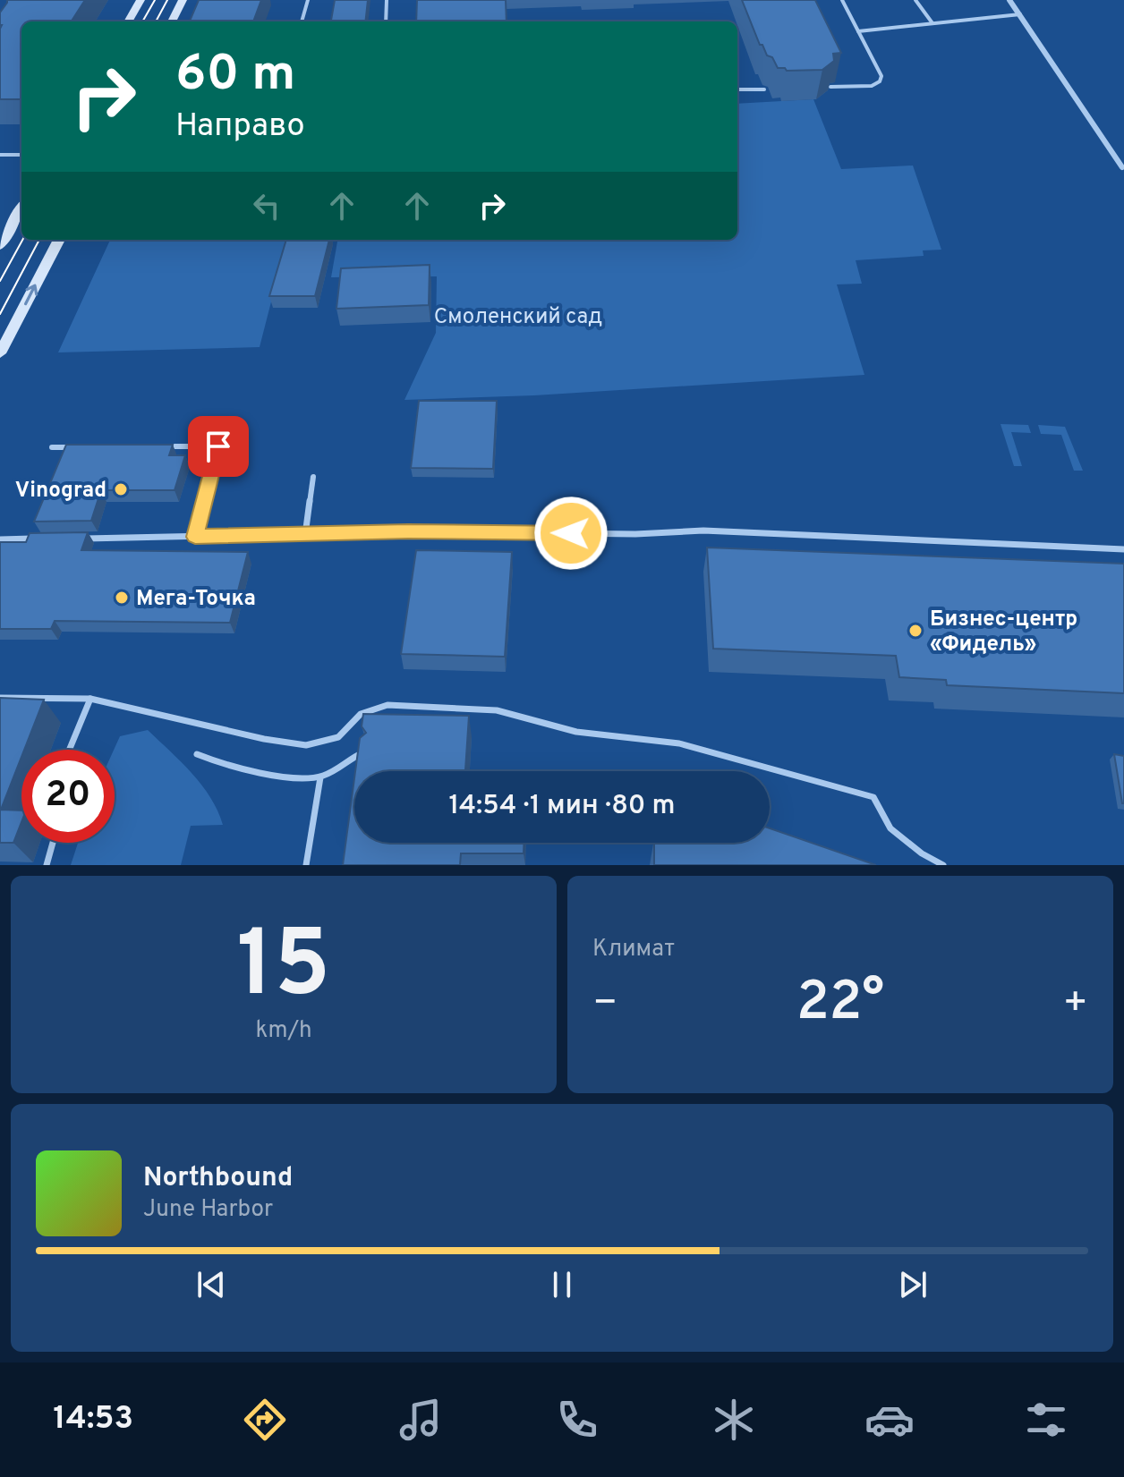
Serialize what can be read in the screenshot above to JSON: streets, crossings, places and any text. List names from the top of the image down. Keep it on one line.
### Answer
{"parks":["Смоленский сад"],"places":["Vinograd","Мега-Точка","Бизнес-центр «Фидель»"],"page":{"turn":["60 m","Направо"],"limit":"20","trip":"14:54 · 1 мин · 80 m","tile":[["15","km/h"],"Климат"],"heat":["−","22°","+"],"song":["Northbound","June Harbor"],"tabs":"14:53"}}
